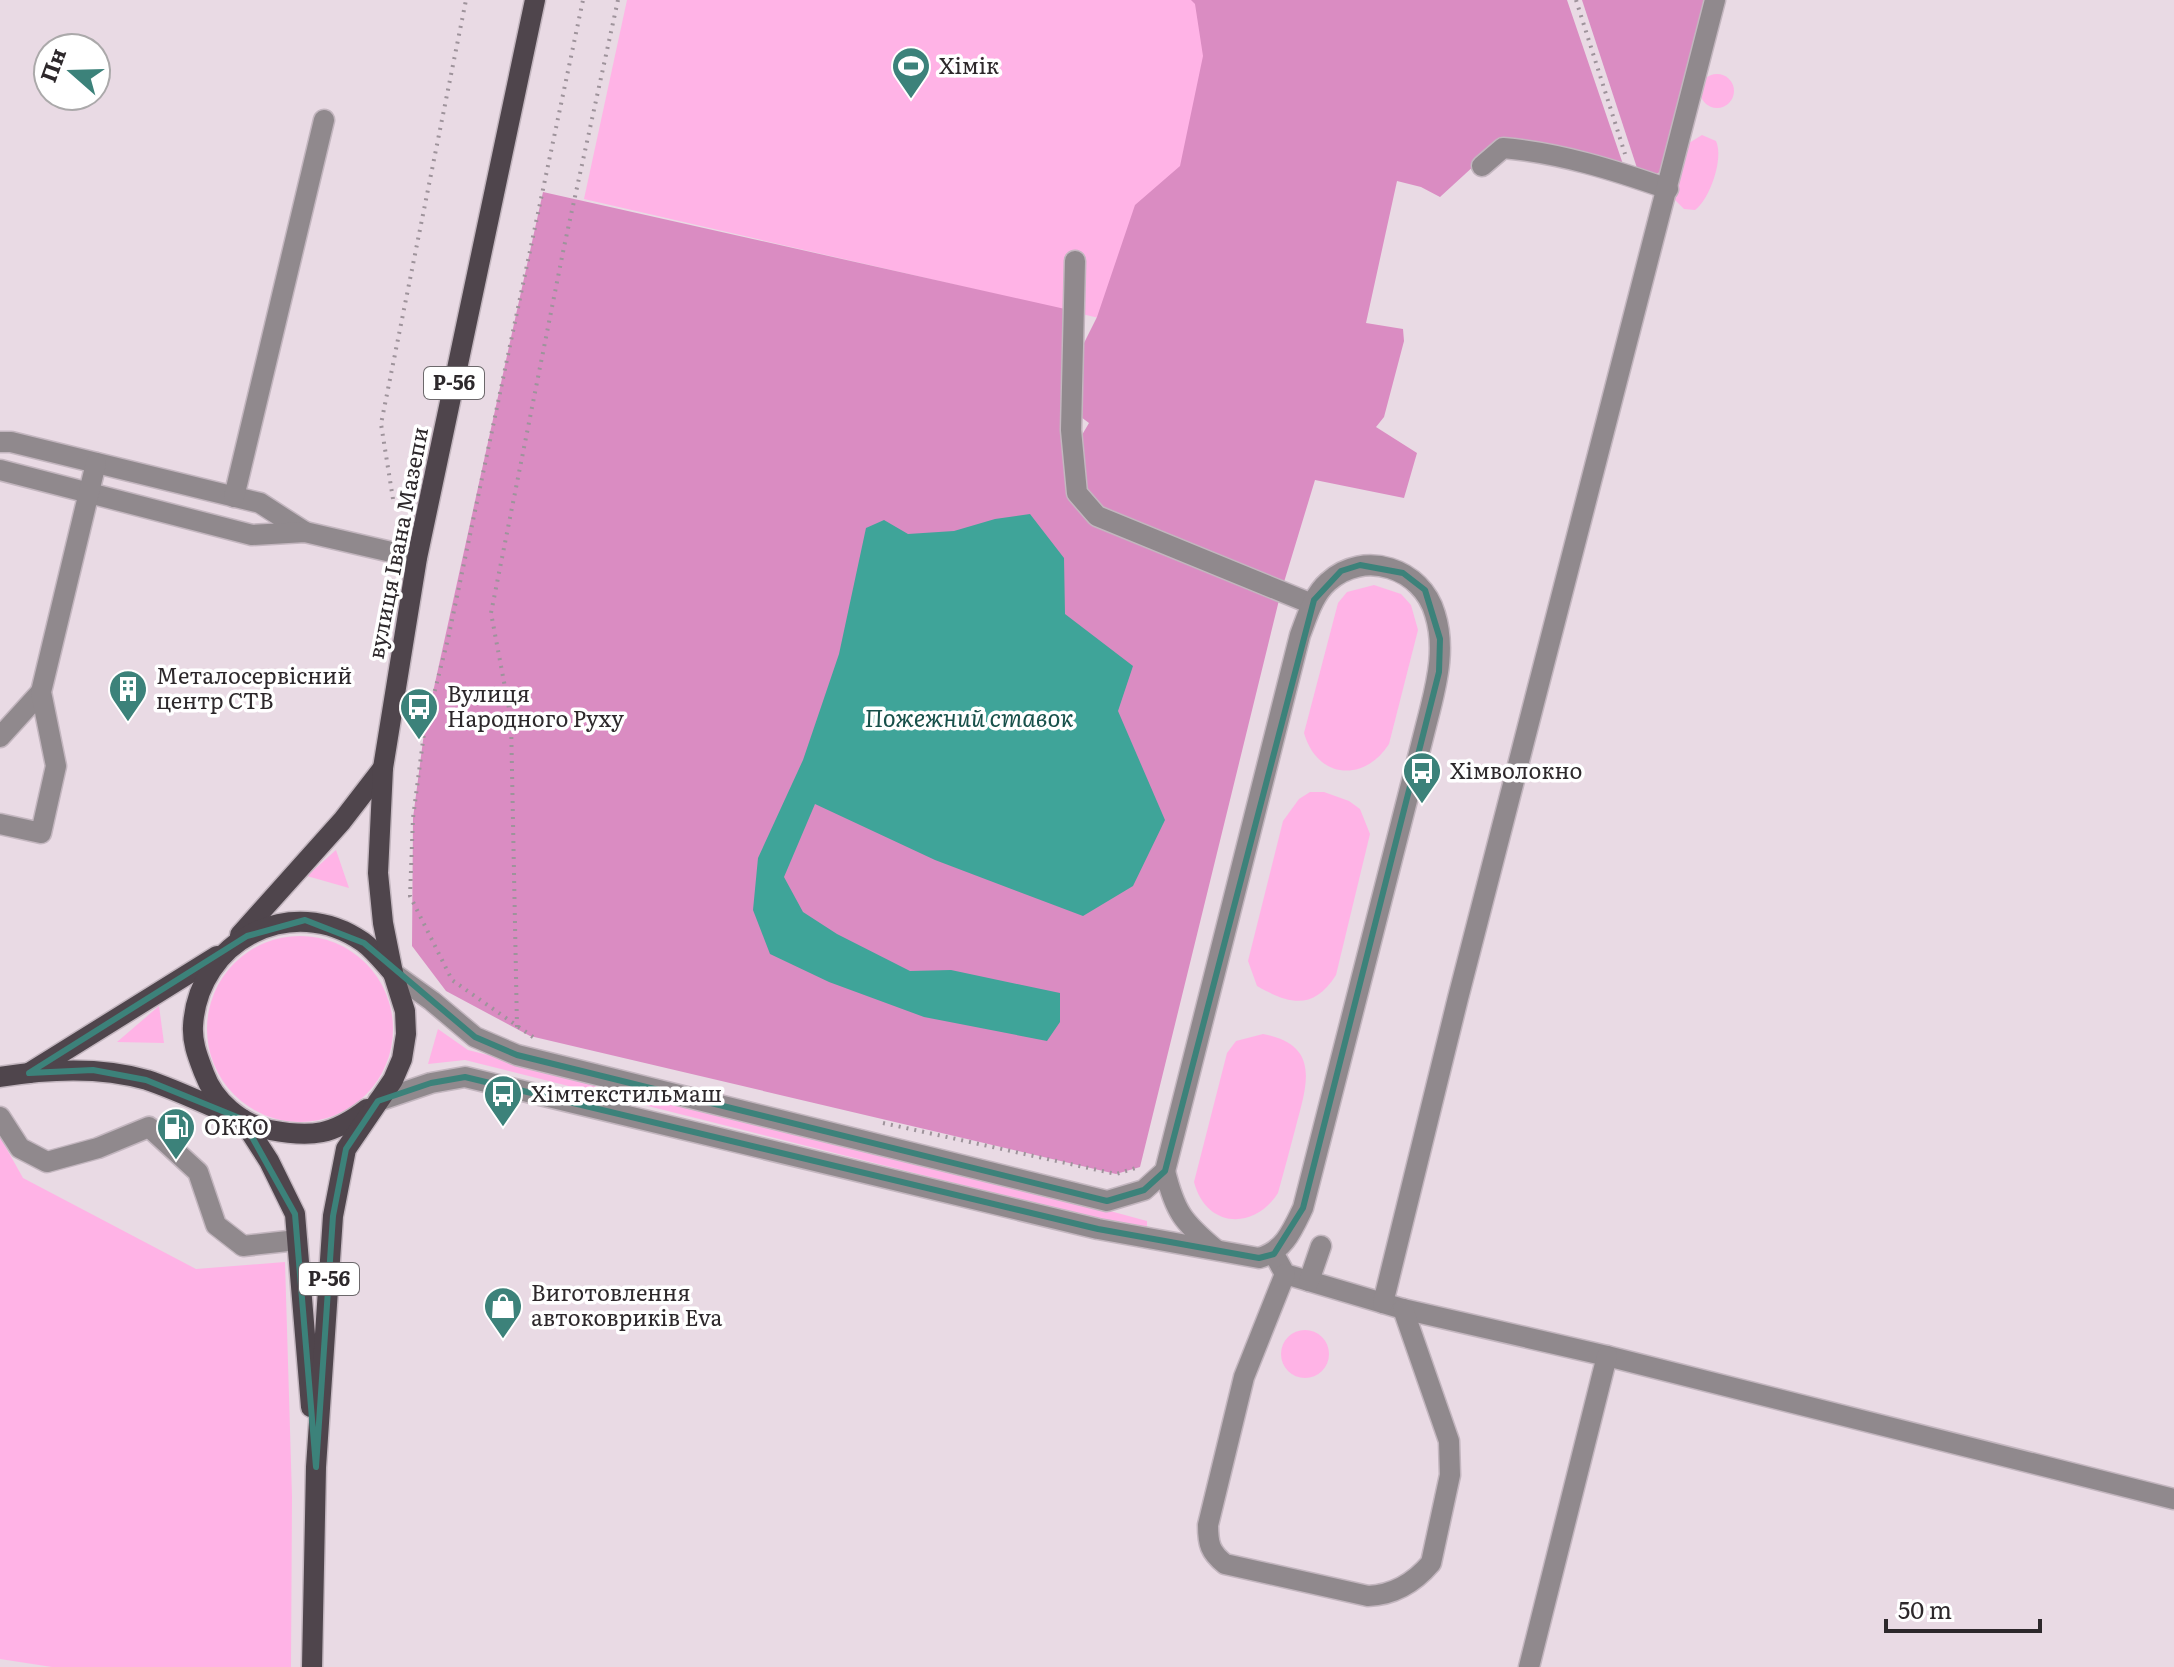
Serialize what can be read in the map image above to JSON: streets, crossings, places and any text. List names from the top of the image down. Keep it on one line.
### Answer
{"streets":{"main road":["Р-56","вулиця Івана Мазепи"]},"crossings":[["Р-56","вулиця Івана Мазепи"]],"water":["Пожежний ставок"],"places":{"sports":["Хімік"],"building":["Металосервісний центр СТВ"],"bus stop":["Вулиця Народного Руху","Хімволокно","Хімтекстильмаш"],"fuel station":["ОККО"],"shop":["Виготовлення автоковриків Eva"]},"scale_bar":"50 m","north":"left"}
